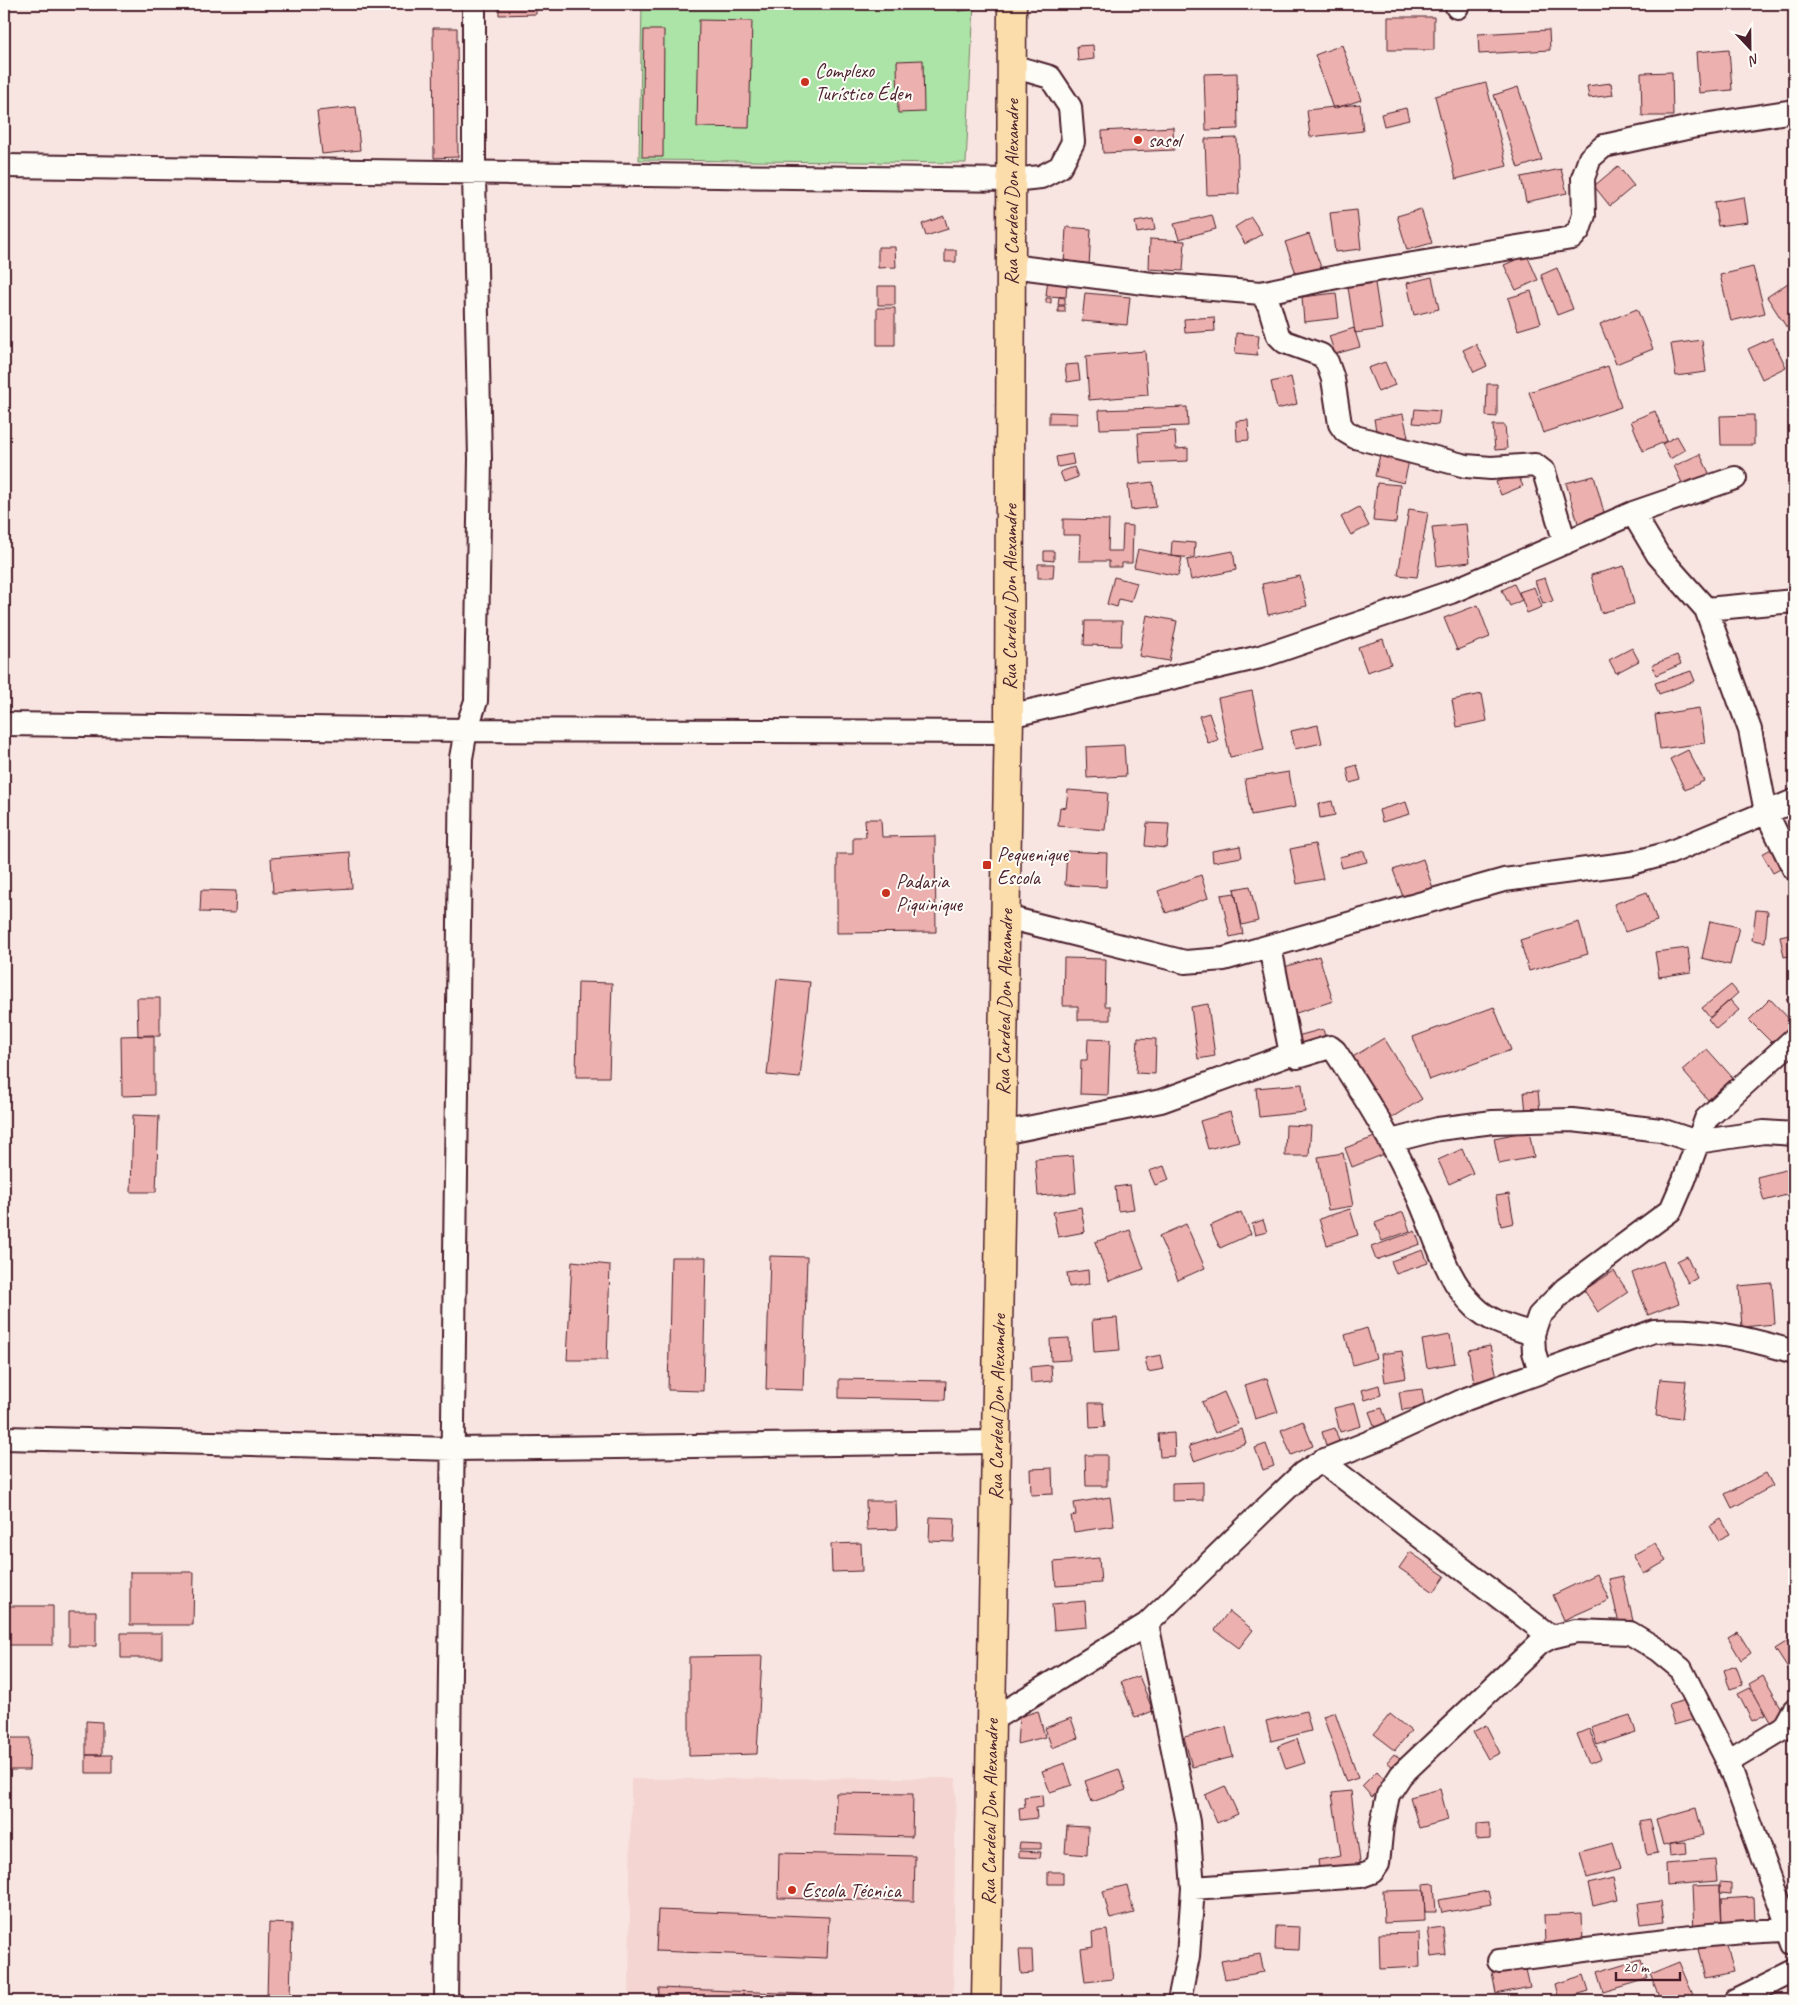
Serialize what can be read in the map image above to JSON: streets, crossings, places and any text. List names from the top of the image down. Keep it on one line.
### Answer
{"streets":{"main road":["Rua Cardeal Don Alexamdre"]},"places":{"other":["Complexo Turístico Éden","sasol","Padaria Piquinique","Escola Técnica"],"transit":["Pequenique Escola"]},"scale_bar":"20 m","north":"bottom"}
